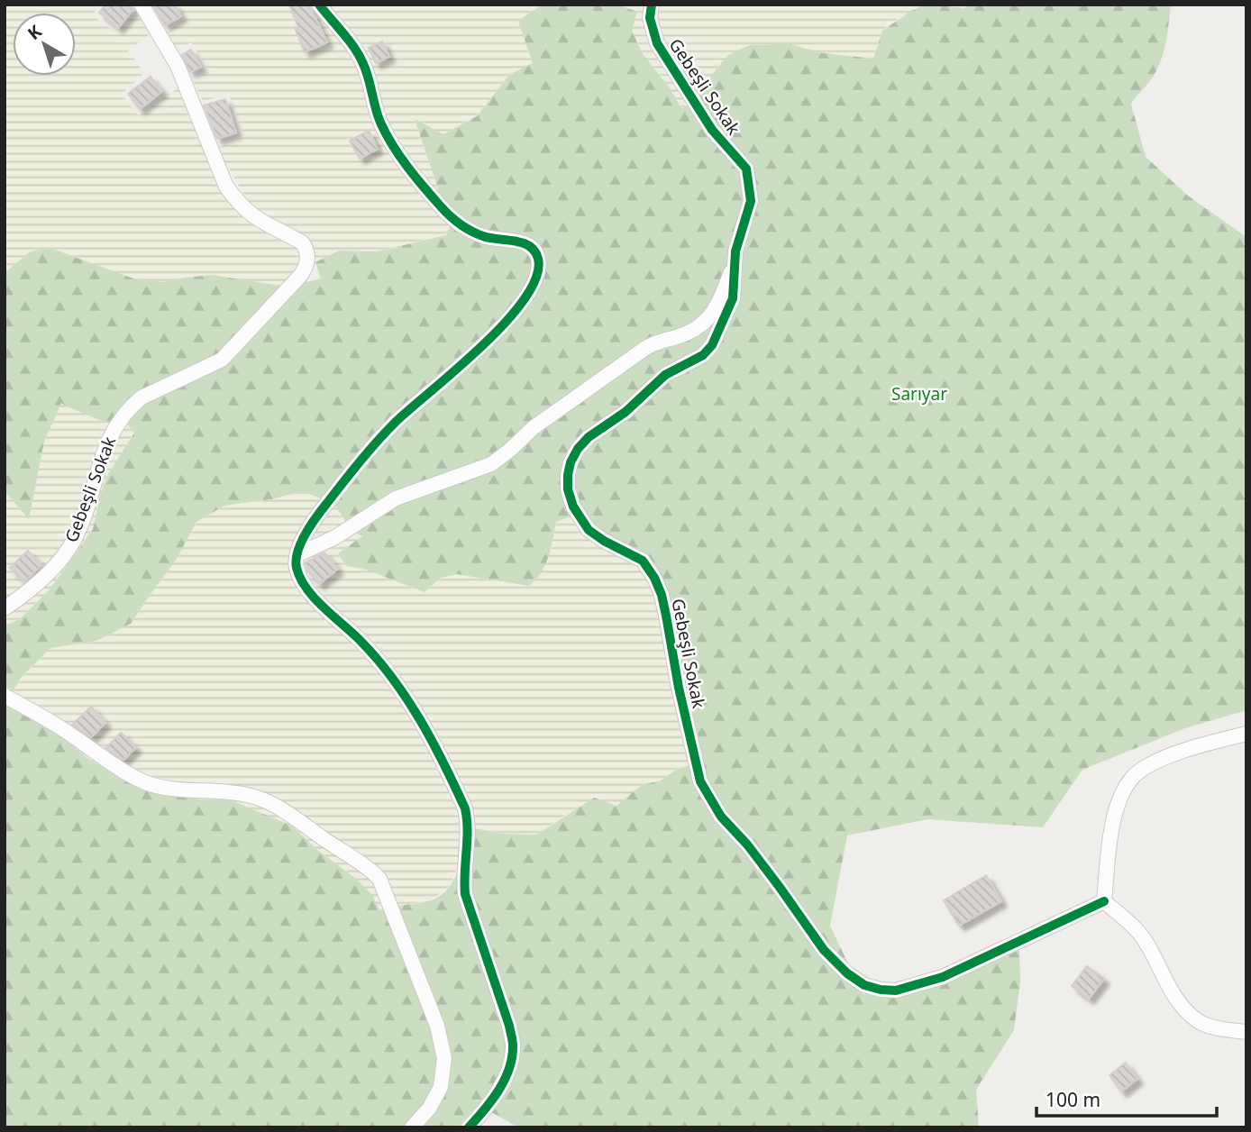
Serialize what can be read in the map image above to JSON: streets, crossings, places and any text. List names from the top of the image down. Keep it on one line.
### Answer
{"streets":{"street":["Gebeşli Sokak"]},"parks":["Sarıyar"],"scale_bar":"100 m","north":"top left"}
